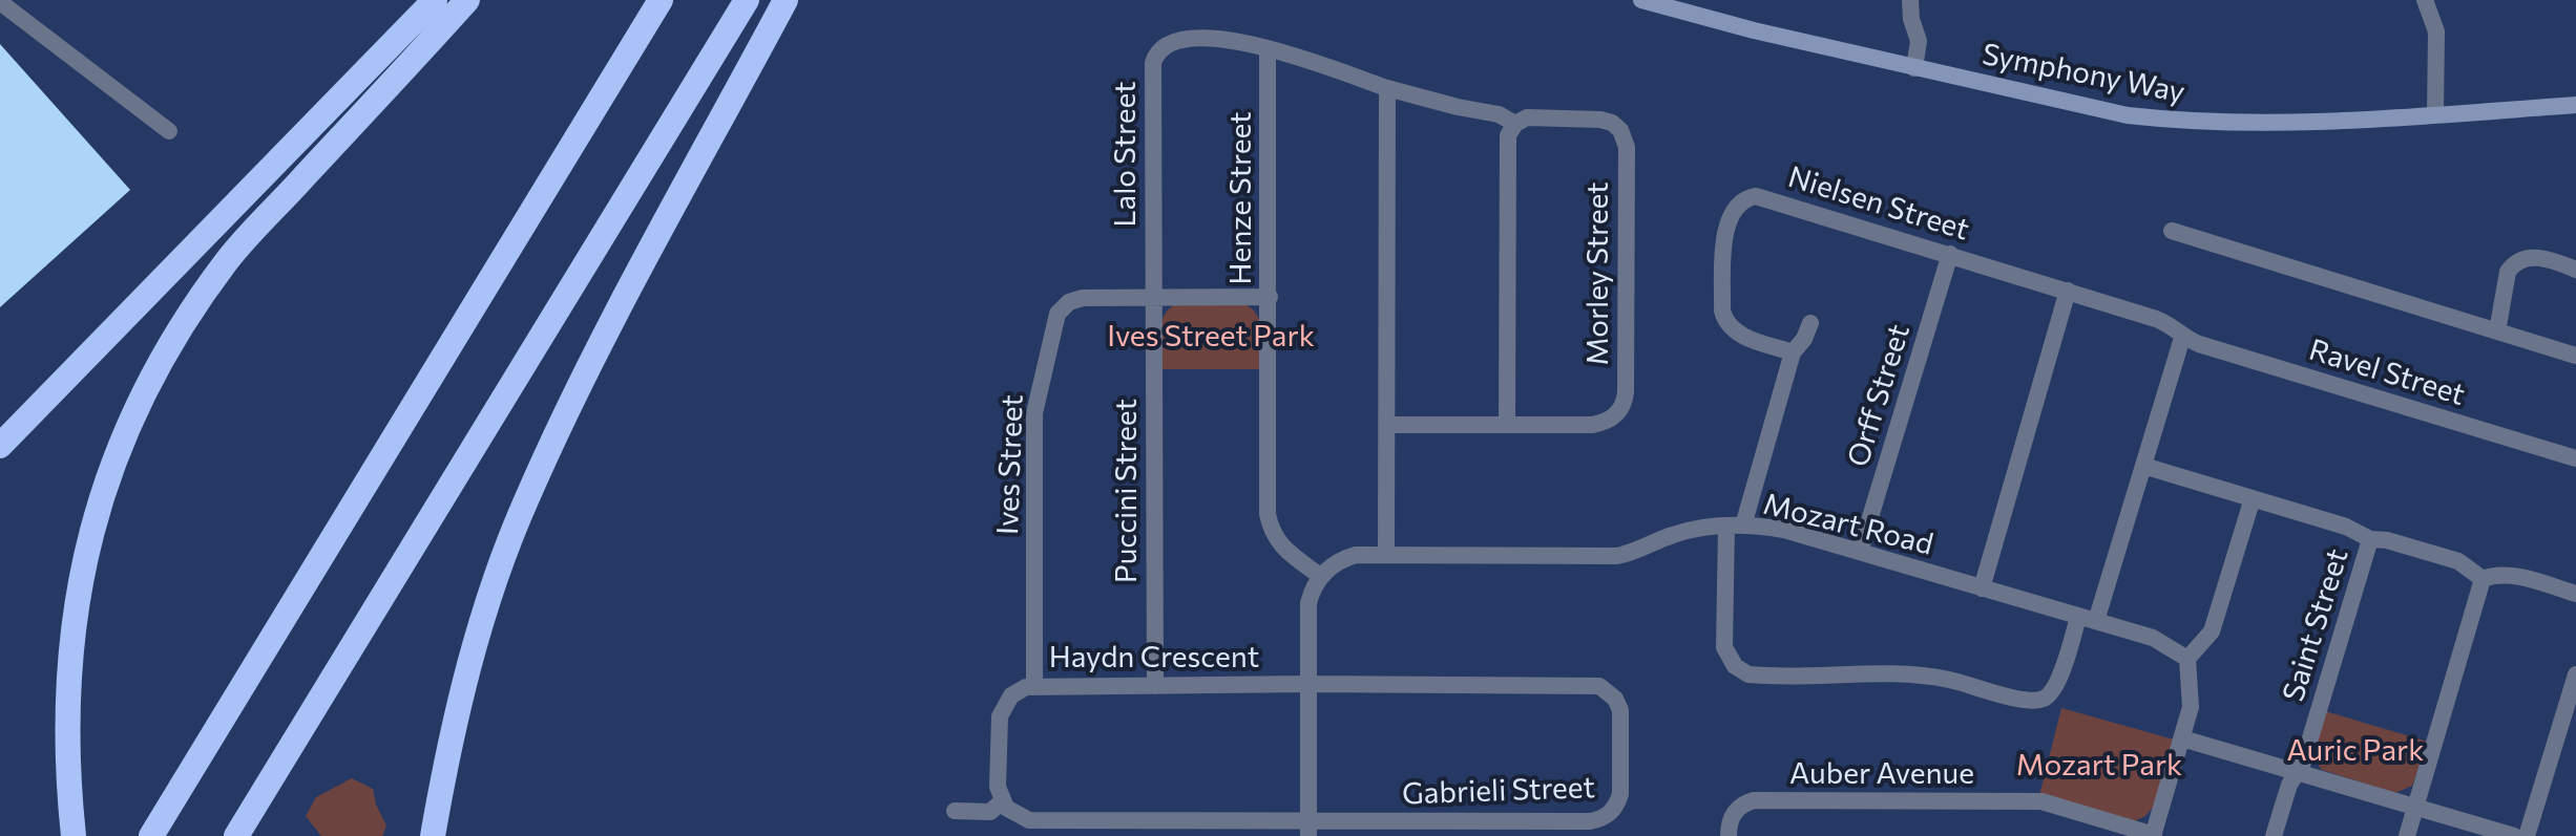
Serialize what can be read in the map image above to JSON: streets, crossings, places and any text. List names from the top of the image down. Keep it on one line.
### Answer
{"streets":{"main road":["Symphony Way"],"street":["Lalo Street","Henze Street","Nielsen Street","Morley Street","Ravel Street","Orff Street","Ives Street","Puccini Street","Mozart Road","Saint Street","Haydn Crescent","Auber Avenue","Gabrieli Street"]},"crossings":[["Lalo Street","Henze Street"],["Lalo Street","Morley Street"],["Lalo Street","Ives Street"],["Lalo Street","Puccini Street"],["Henze Street","Ives Street"],["Henze Street","Mozart Road"],["Nielsen Street","Ravel Street"],["Nielsen Street","Orff Street"],["Orff Street","Mozart Road"],["Ives Street","Puccini Street"],["Ives Street","Haydn Crescent"],["Puccini Street","Haydn Crescent"],["Haydn Crescent","Gabrieli Street"]],"parks":["Ives Street Park","Auric Park","Mozart Park"]}
